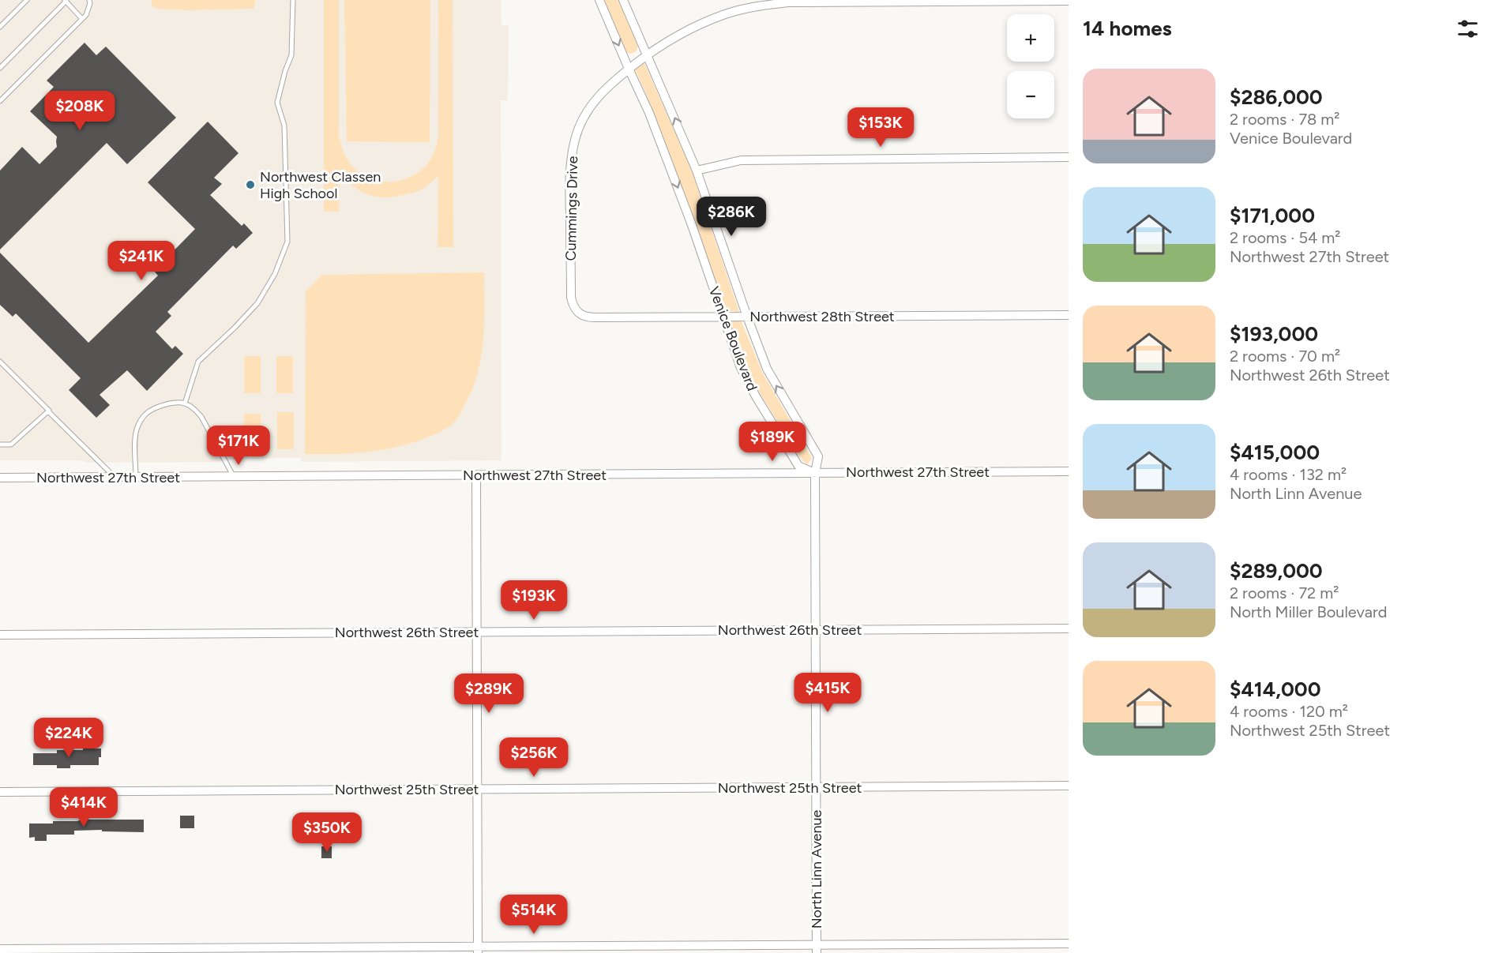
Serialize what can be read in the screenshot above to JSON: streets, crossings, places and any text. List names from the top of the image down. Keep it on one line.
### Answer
{"streets":{"street":["Cummings Drive","Northwest 28th Street","Venice Boulevard","Northwest 27th Street","Northwest 26th Street","Northwest 25th Street","North Linn Avenue"]},"crossings":[["Cummings Drive","Northwest 28th Street"],["Cummings Drive","Venice Boulevard"],["Northwest 28th Street","Venice Boulevard"],["Venice Boulevard","Northwest 27th Street"],["Venice Boulevard","North Linn Avenue"],["Northwest 27th Street","North Linn Avenue"],["Northwest 26th Street","North Linn Avenue"],["Northwest 25th Street","North Linn Avenue"]],"places":["Northwest Classen High School"],"page":{"heading":"14 homes","map_buttons":["+","−"],"list":[{"name":"$286,000","note":"2 rooms · 78 m² · Venice Boulevard"},{"name":"$171,000","note":"2 rooms · 54 m² · Northwest 27th Street"},{"name":"$193,000","note":"2 rooms · 70 m² · Northwest 26th Street"},{"name":"$415,000","note":"4 rooms · 132 m² · North Linn Avenue"},{"name":"$289,000","note":"2 rooms · 72 m² · North Miller Boulevard"},{"name":"$414,000","note":"4 rooms · 120 m² · Northwest 25th Street"}],"price":["$208K","$153K","$286K","$241K","$189K","$171K","$193K","$415K","$289K","$224K","$256K","$414K","$350K","$514K"]}}
